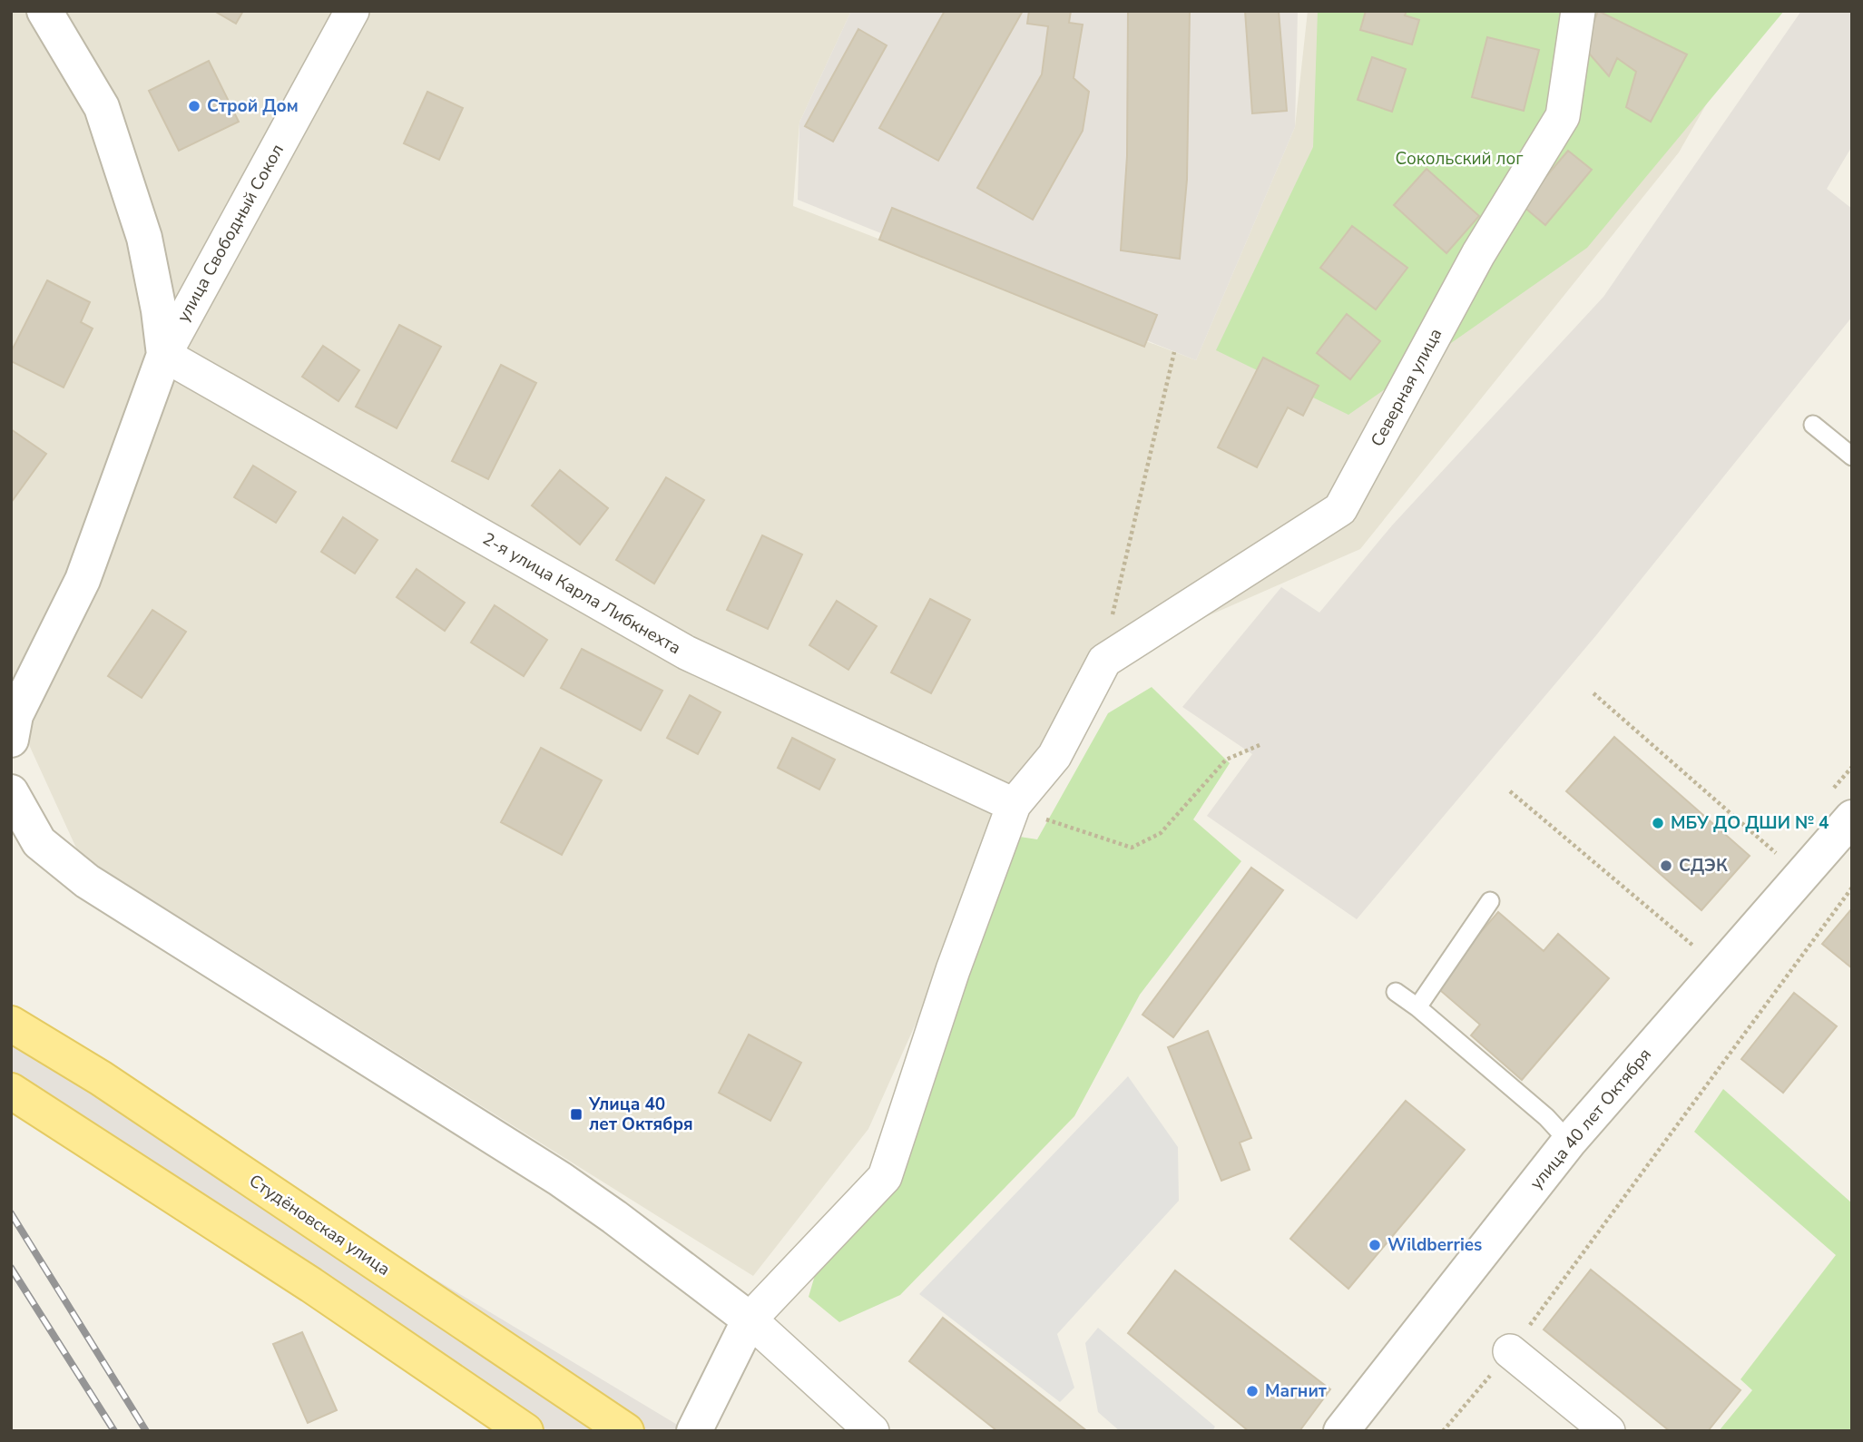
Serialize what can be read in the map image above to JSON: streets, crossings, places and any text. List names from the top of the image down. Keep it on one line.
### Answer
{"streets":{"main road":["Студёновская улица"],"street":["улица Свободный Сокол","Северная улица","2-я улица Карла Либкнехта","улица 40 лет Октября"]},"crossings":[["улица Свободный Сокол","2-я улица Карла Либкнехта"]],"parks":["Сокольский лог"],"places":{"other":["Строй Дом","МБУ ДО ДШИ № 4","СДЭК","Wildberries","Магнит"],"transit":["Улица 40 лет Октября"]}}
